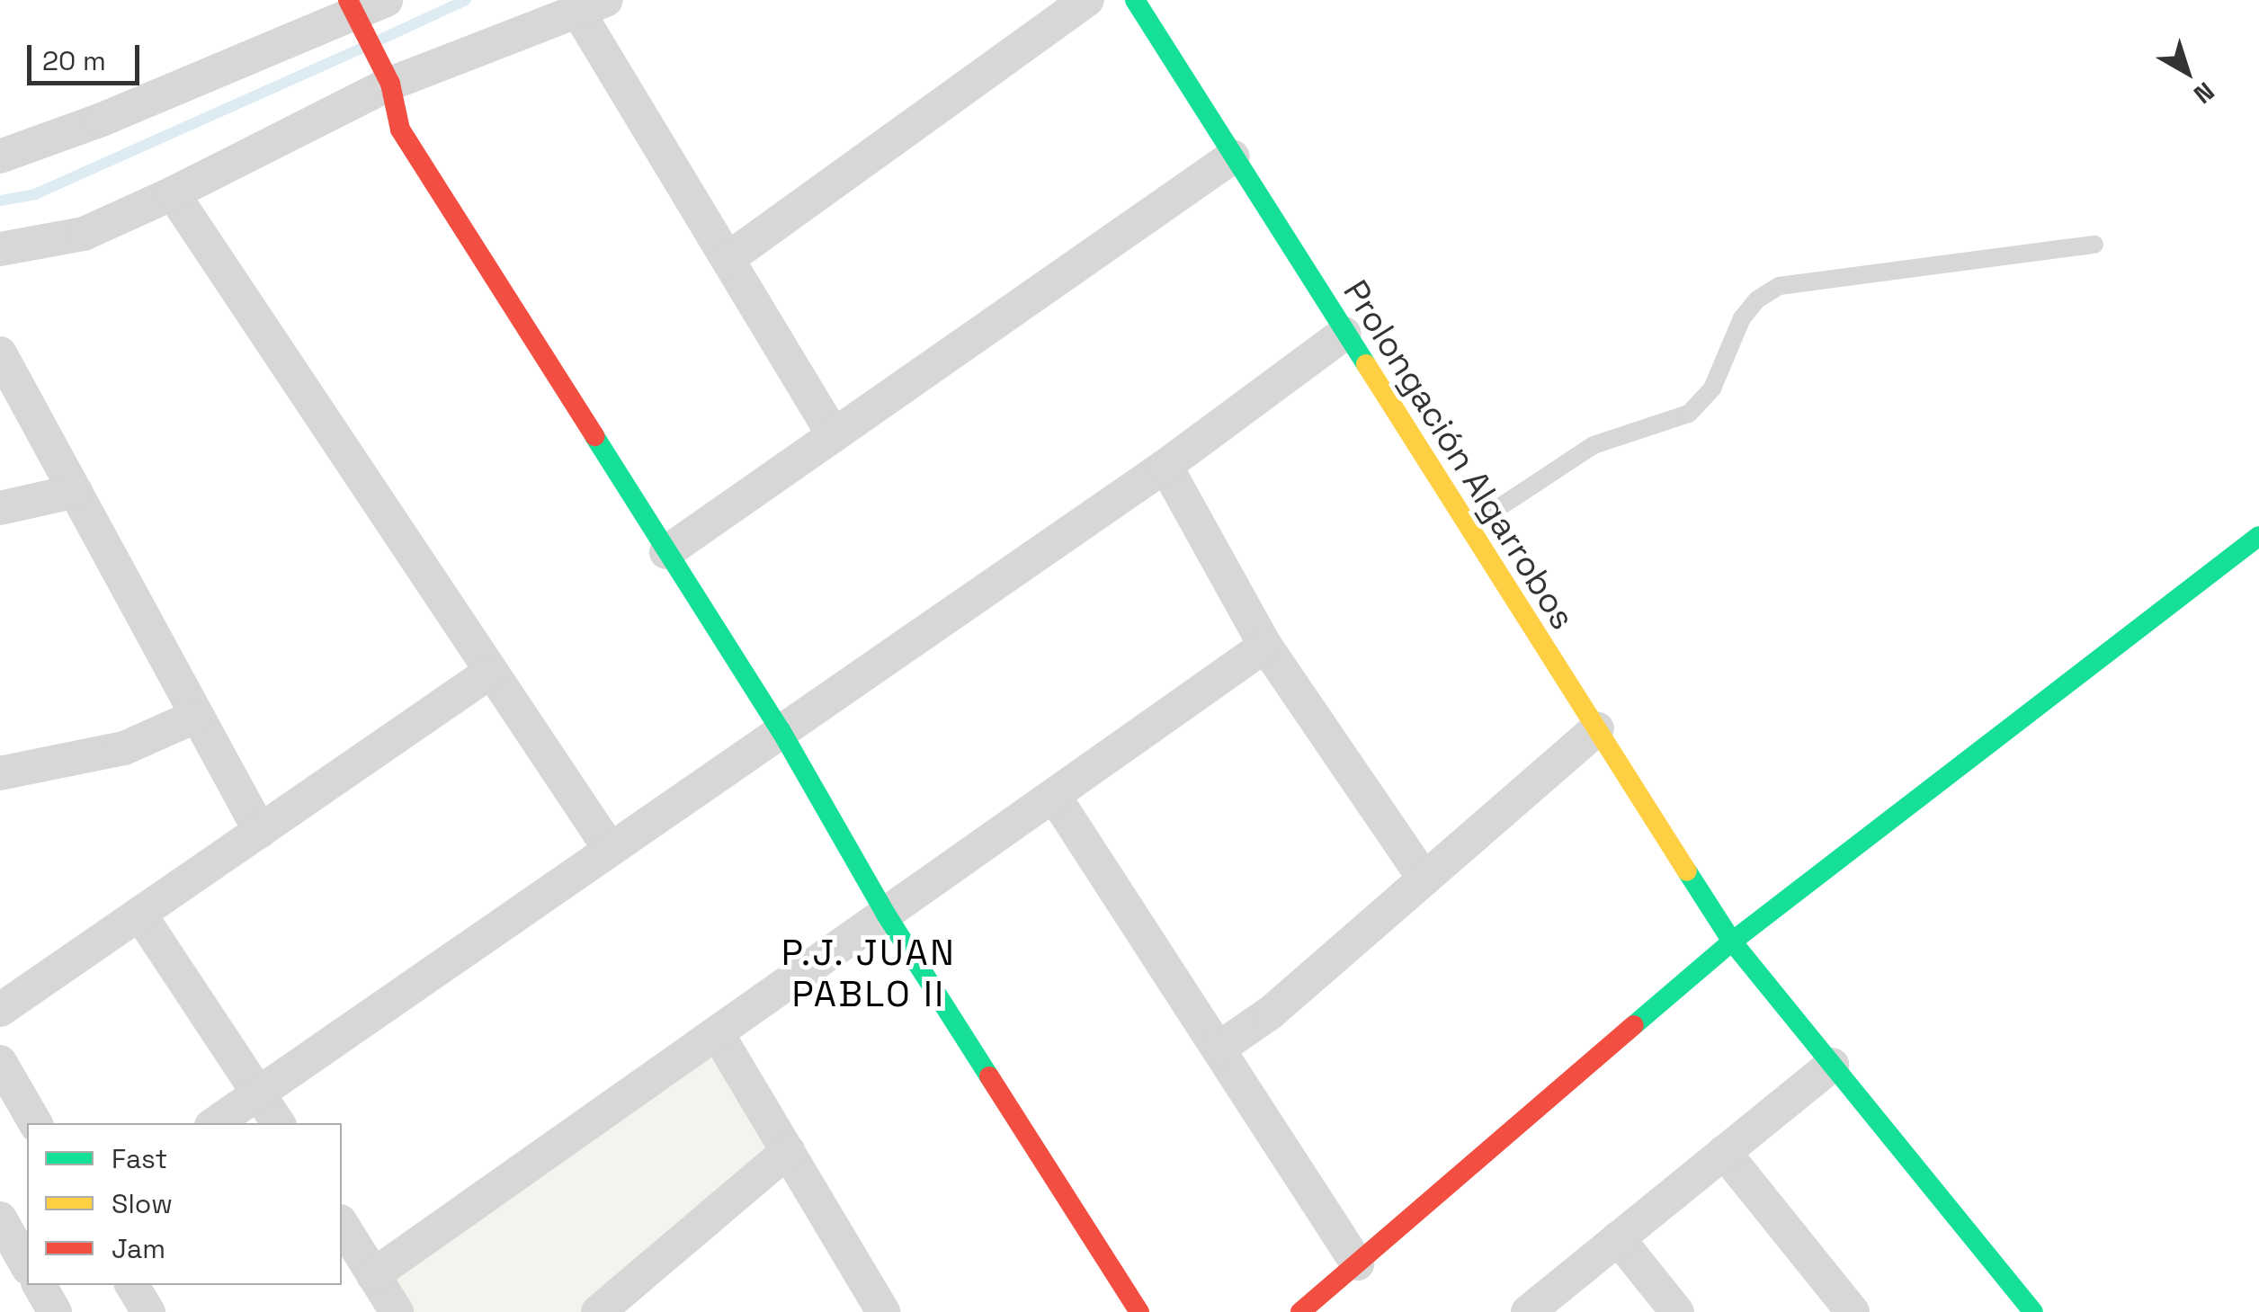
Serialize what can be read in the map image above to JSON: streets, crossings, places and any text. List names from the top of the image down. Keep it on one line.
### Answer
{"streets":{"street":["Prolongación Algarrobos"]},"districts":["P.J. JUAN PABLO II"],"legend":["Fast","Slow","Jam"],"scale_bar":"20 m","north":"bottom right"}
